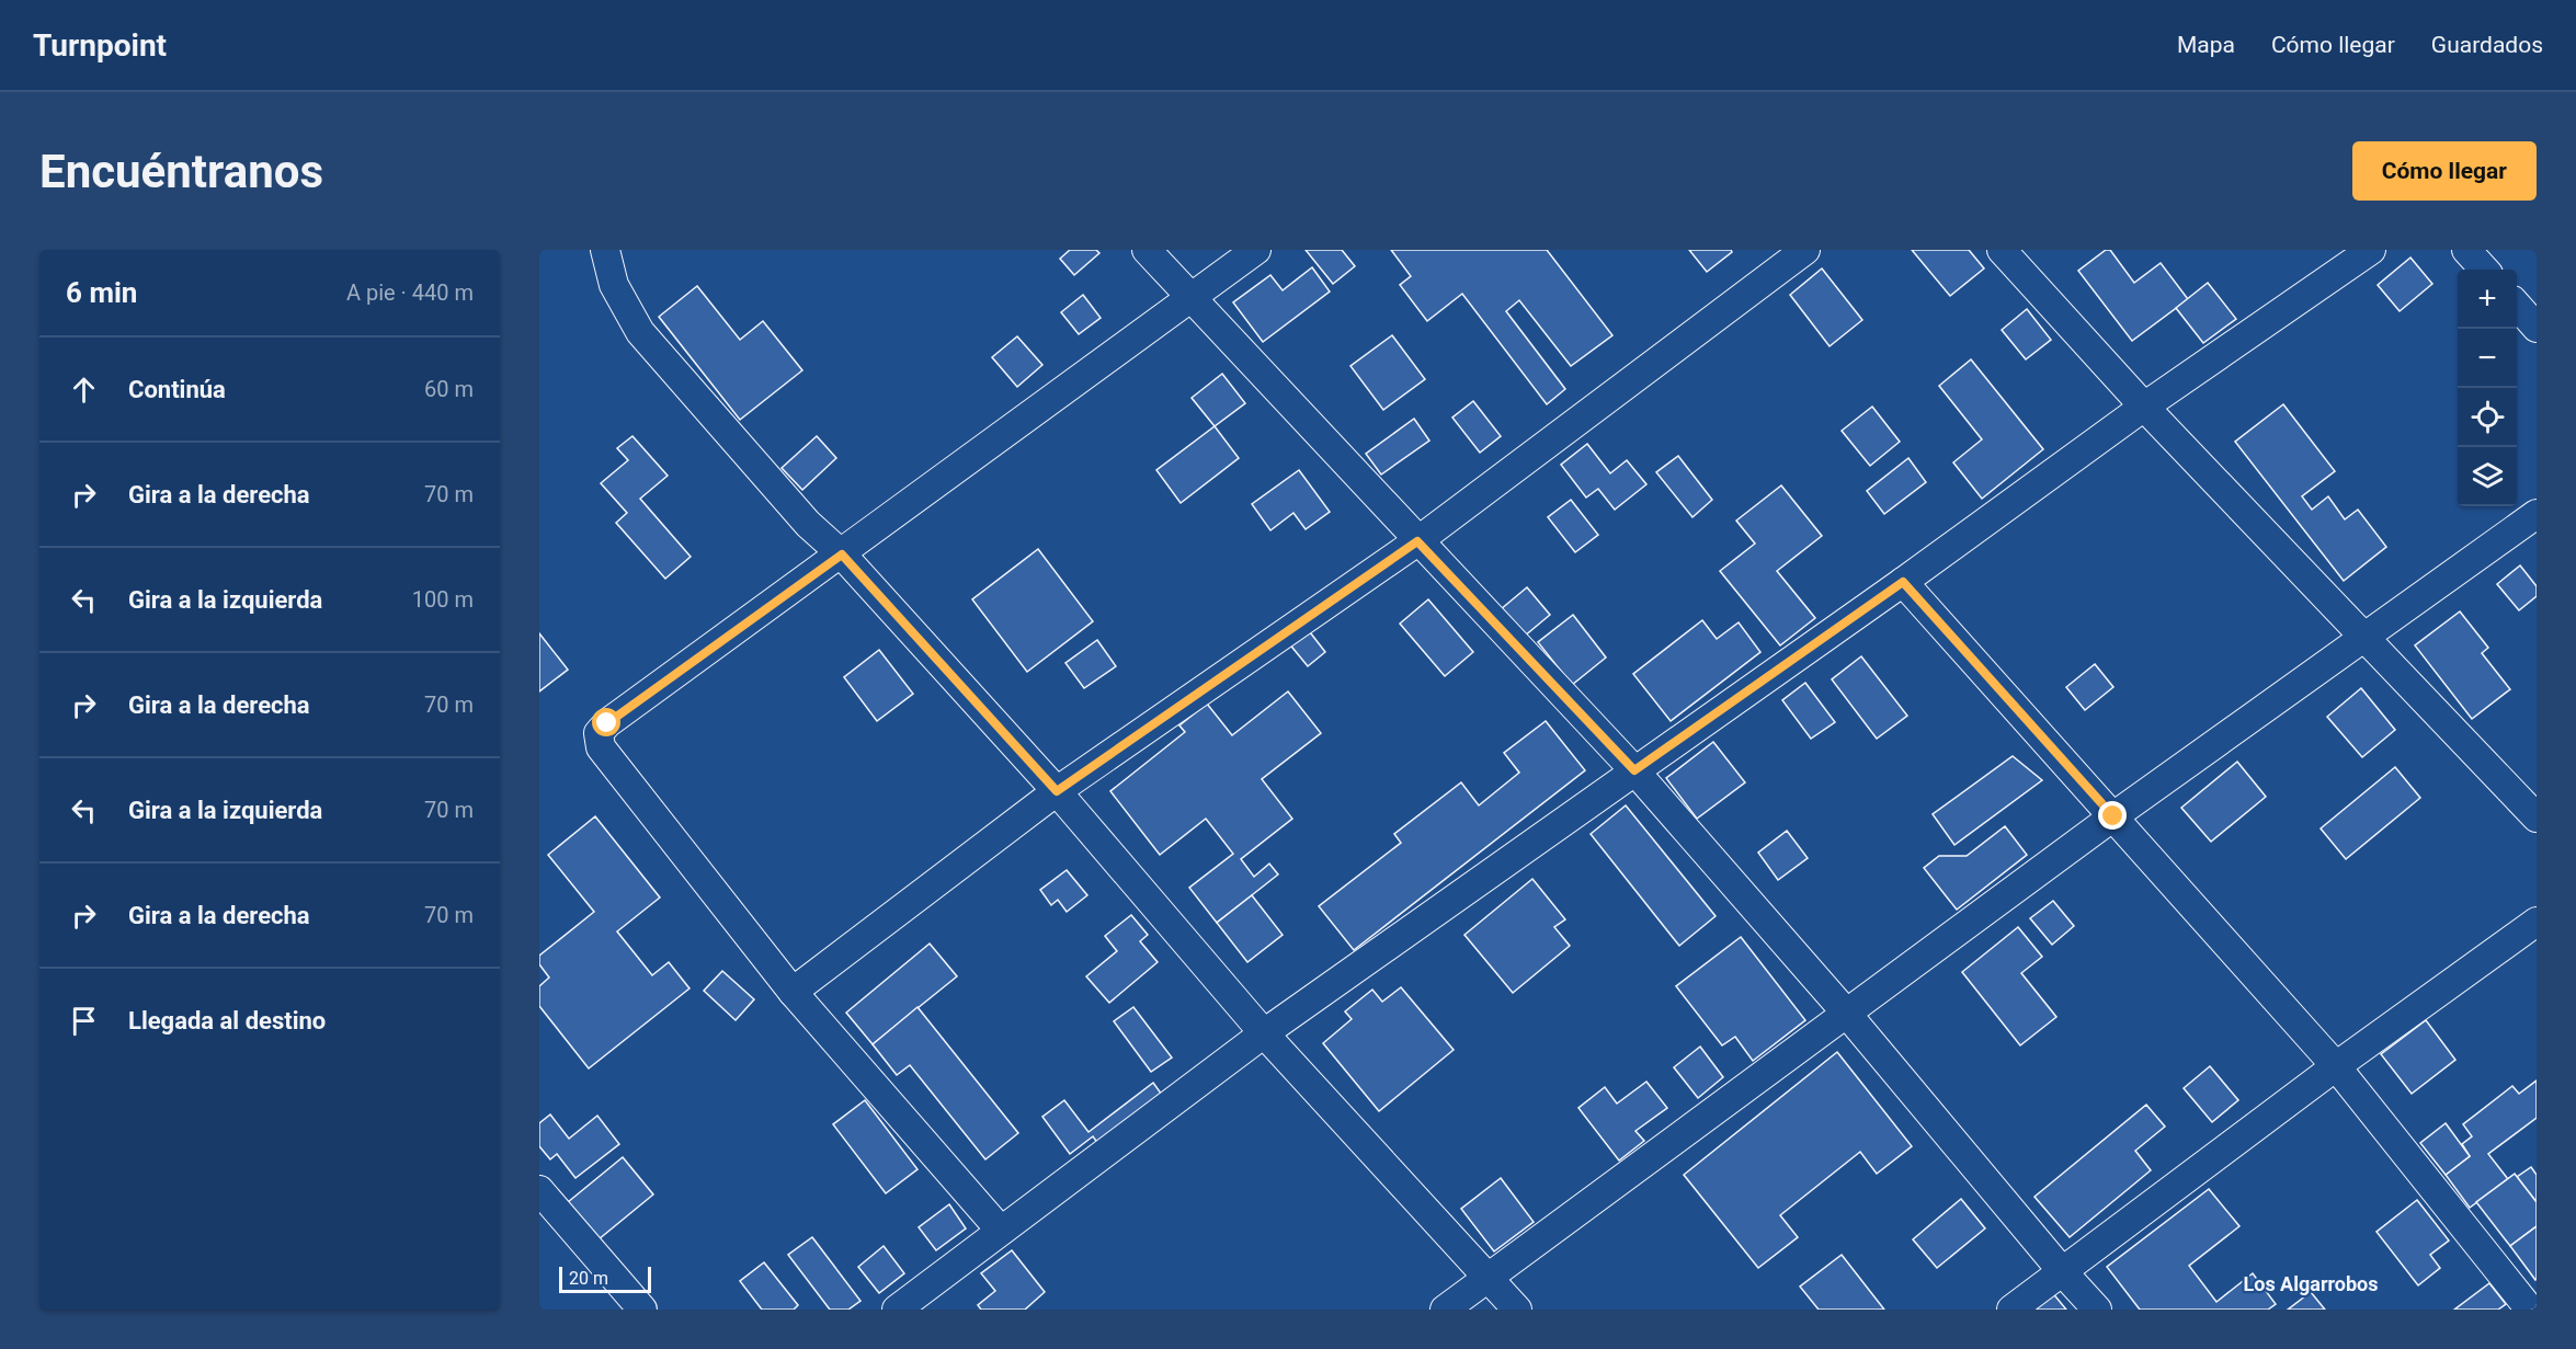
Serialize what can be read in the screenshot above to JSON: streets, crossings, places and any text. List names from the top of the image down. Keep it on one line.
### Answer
{"districts":["Los Algarrobos"],"scale_bar":"20 m","page":{"header":"Turnpoint","nav":["Mapa","Cómo llegar","Guardados"],"buttons":"Cómo llegar","title":"Encuéntranos","heading":["6 min","A pie · 440 m"],"map_buttons":["+","−"],"list":[["Continúa","60 m"],["Gira a la derecha","70 m"],["Gira a la izquierda","100 m"],["Gira a la derecha","70 m"],["Gira a la izquierda","70 m"],["Gira a la derecha","70 m"],"Llegada al destino"],"scale":"20 m"}}
